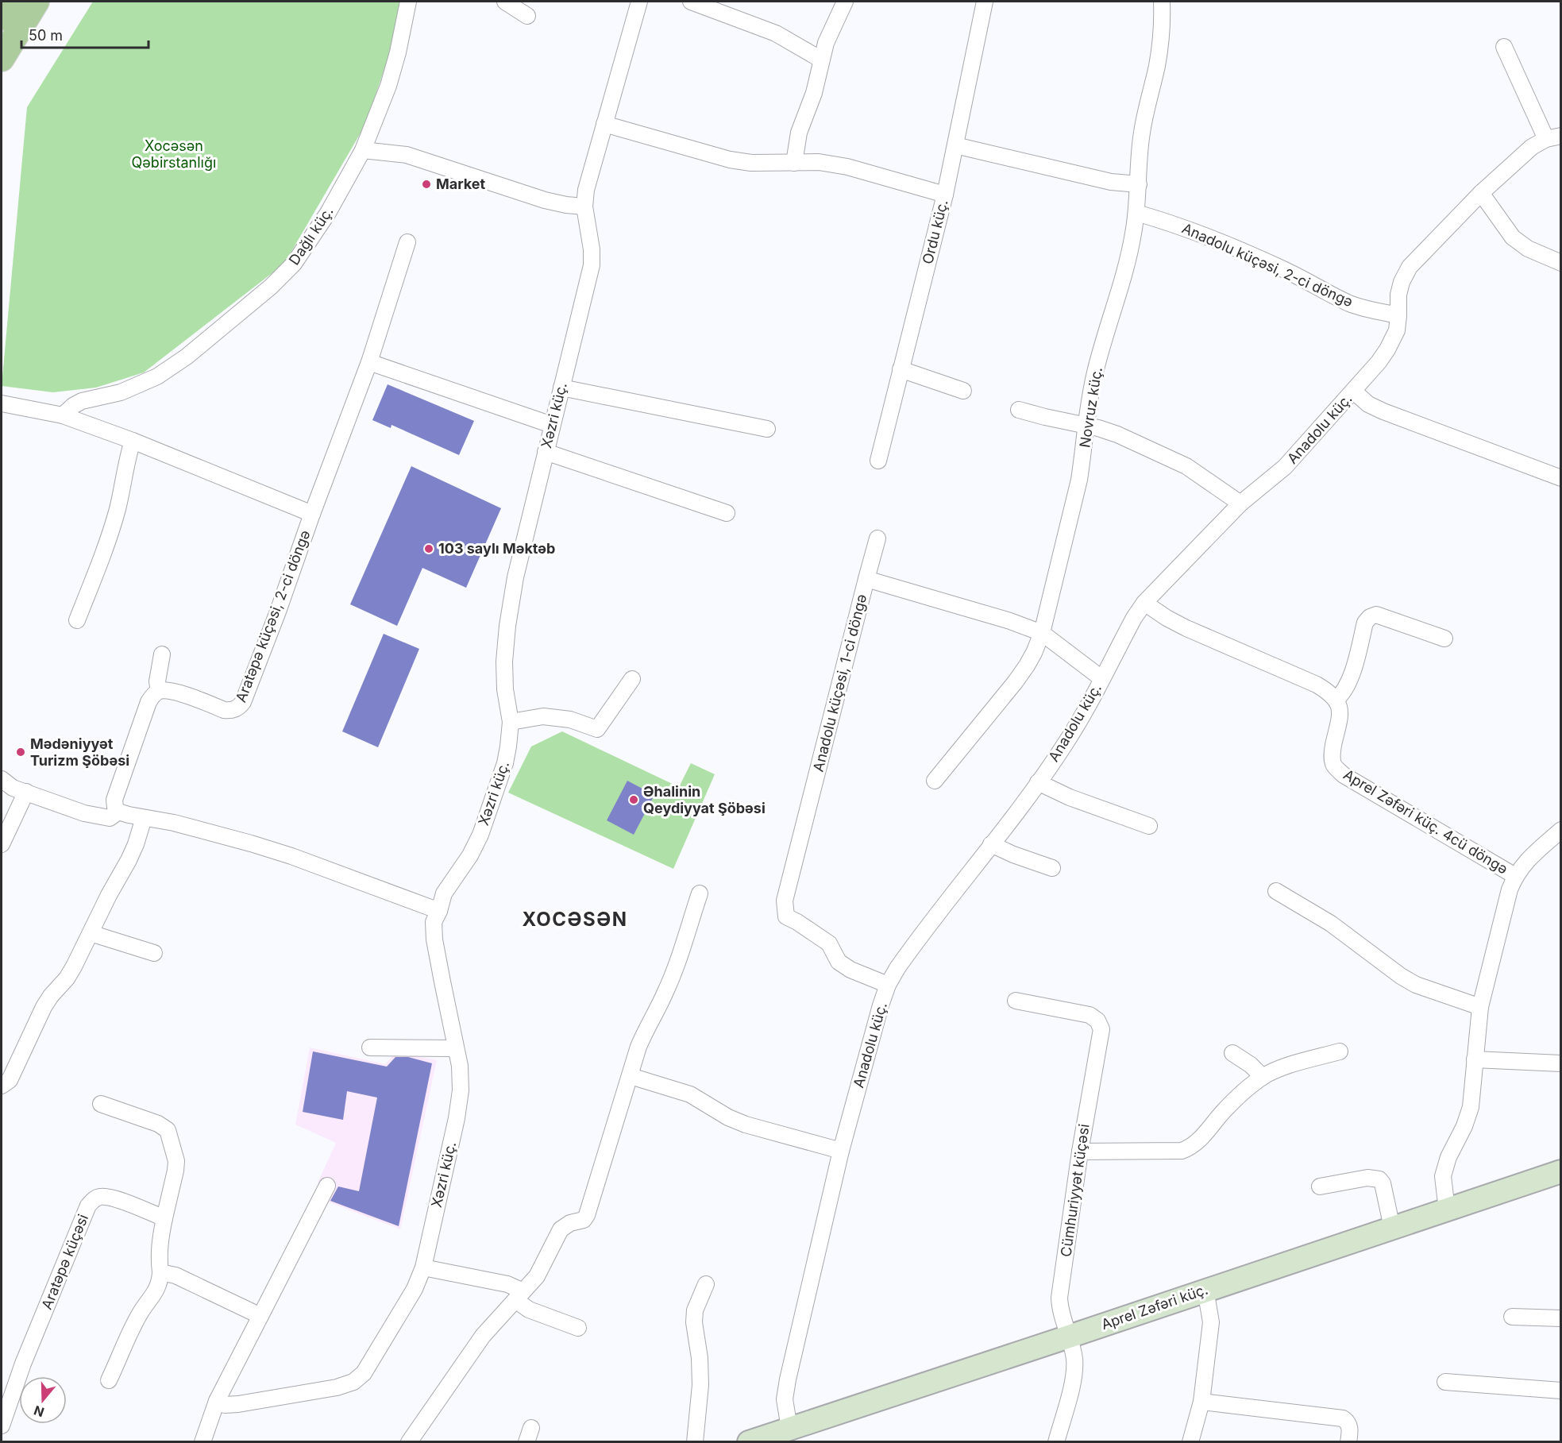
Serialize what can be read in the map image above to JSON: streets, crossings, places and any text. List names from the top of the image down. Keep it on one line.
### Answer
{"streets":{"street":["Ordu küç.","Dağlı küç.","Anadolu küçəsi, 2-ci döngə","Novruz küç.","Xəzri küç.","Anadolu küç.","Aratəpə küçəsi, 2-ci döngə","Anadolu küçəsi, 1-ci döngə","Aprel Zəfəri küç. 4cü döngə","Cümhuriyyət küçəsi","Aratəpə küçəsi","Aprel Zəfəri küç."]},"crossings":[["Dağlı küç.","Aratəpə küçəsi, 2-ci döngə"],["Anadolu küçəsi, 2-ci döngə","Novruz küç."],["Anadolu küçəsi, 2-ci döngə","Anadolu küç."],["Novruz küç.","Anadolu küçəsi, 1-ci döngə"],["Anadolu küç.","Anadolu küçəsi, 1-ci döngə"],["Anadolu küç.","Aprel Zəfəri küç."],["Aprel Zəfəri küç. 4cü döngə","Aprel Zəfəri küç."],["Cümhuriyyət küçəsi","Aprel Zəfəri küç."]],"districts":["XOCƏSƏN"],"parks":["Xocəsən Qəbirstanlığı"],"places":["Market","103 saylı Məktəb","Mədəniyyət Turizm Şöbəsi","Əhalinin Qeydiyyat Şöbəsi"],"scale_bar":"50 m","north":"bottom"}
